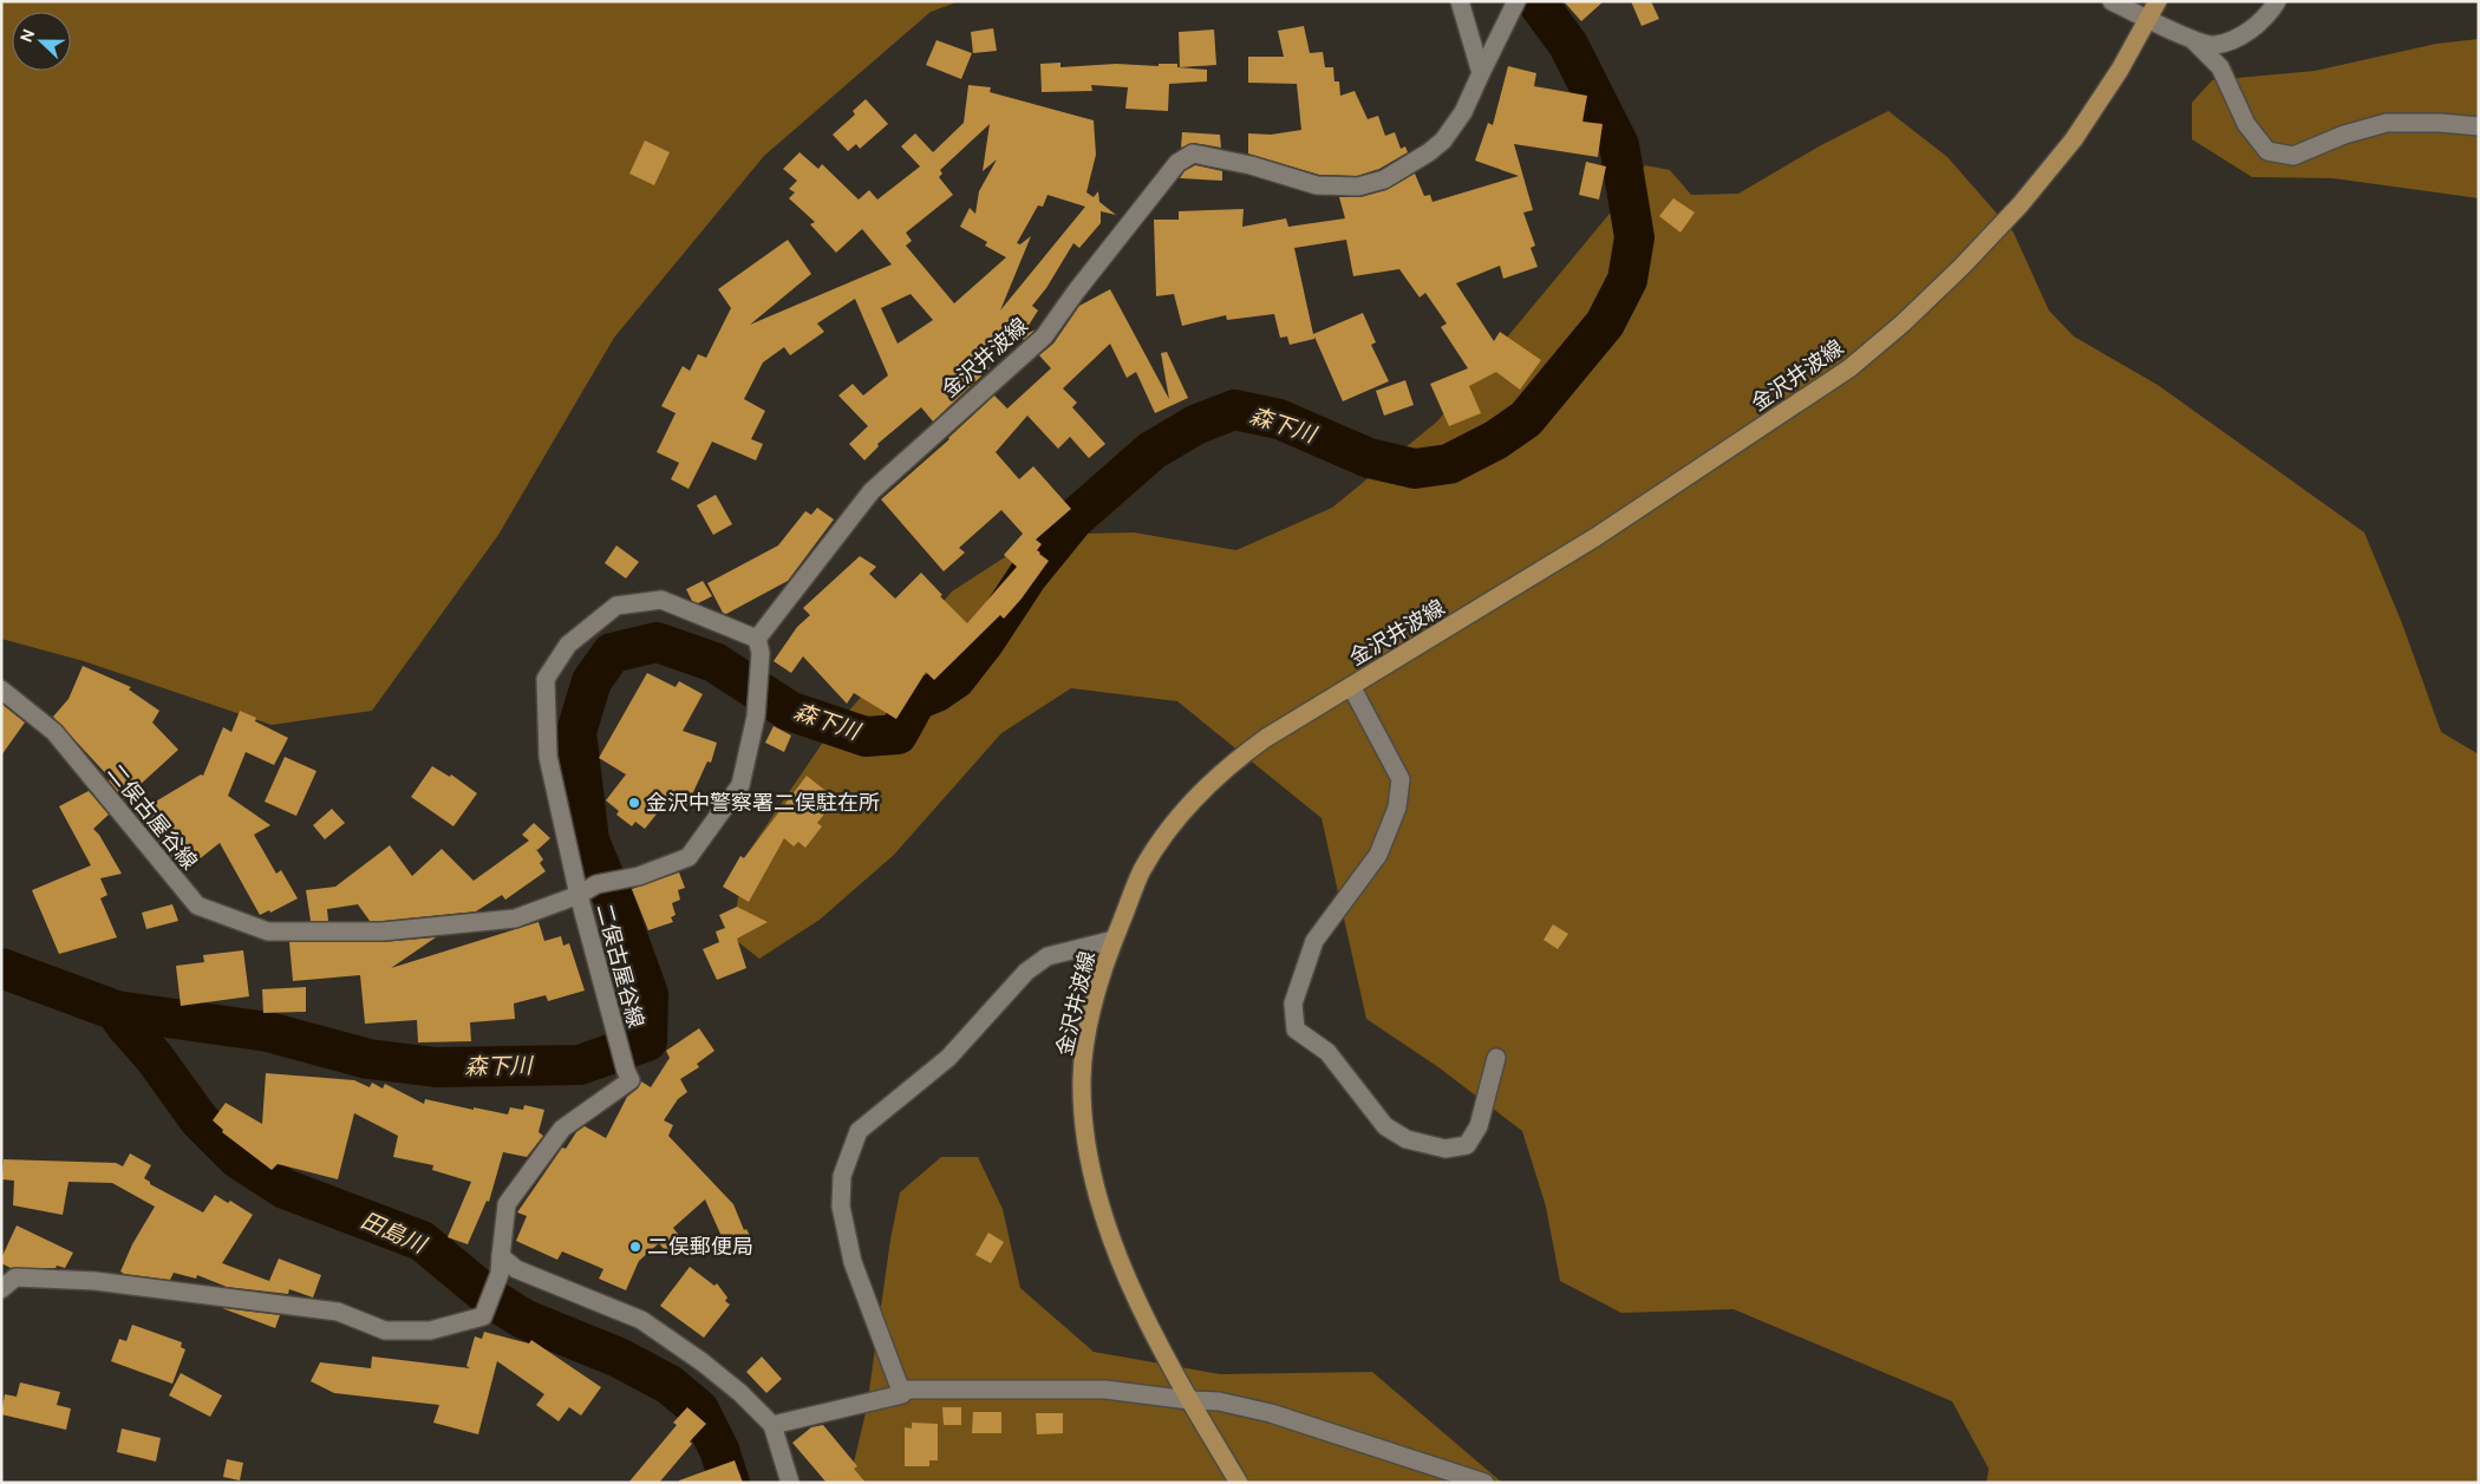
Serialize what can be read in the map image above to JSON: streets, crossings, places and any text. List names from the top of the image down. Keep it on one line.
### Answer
{"streets":{"main road":["金沢井波線"],"street":["二俣古屋谷線"]},"water":["森下川","田島川"],"places":["金沢中警察署二俣駐在所","二俣郵便局"],"north":"left"}
